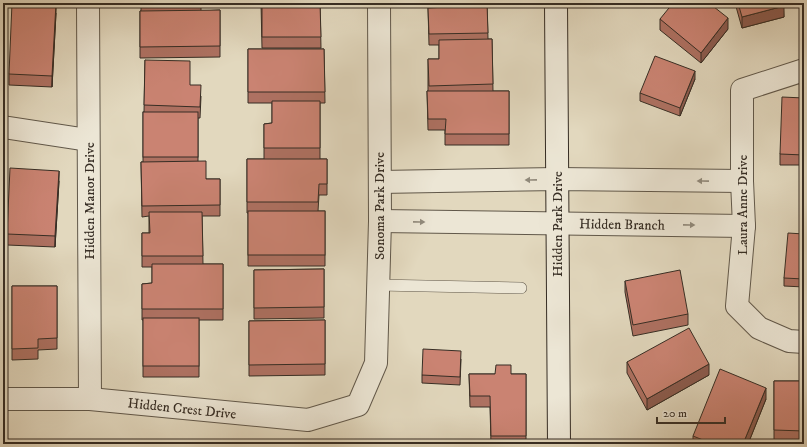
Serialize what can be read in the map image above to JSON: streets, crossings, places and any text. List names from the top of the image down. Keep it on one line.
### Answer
{"streets":{"street":["Hidden Manor Drive","Laura Anne Drive","Sonoma Park Drive","Hidden Park Drive","Hidden Branch","Hidden Crest Drive"]},"crossings":[["Hidden Manor Drive","Hidden Crest Drive"],["Laura Anne Drive","Hidden Branch"],["Sonoma Park Drive","Hidden Branch"],["Sonoma Park Drive","Hidden Crest Drive"],["Hidden Park Drive","Hidden Branch"]],"scale_bar":"20 m"}
